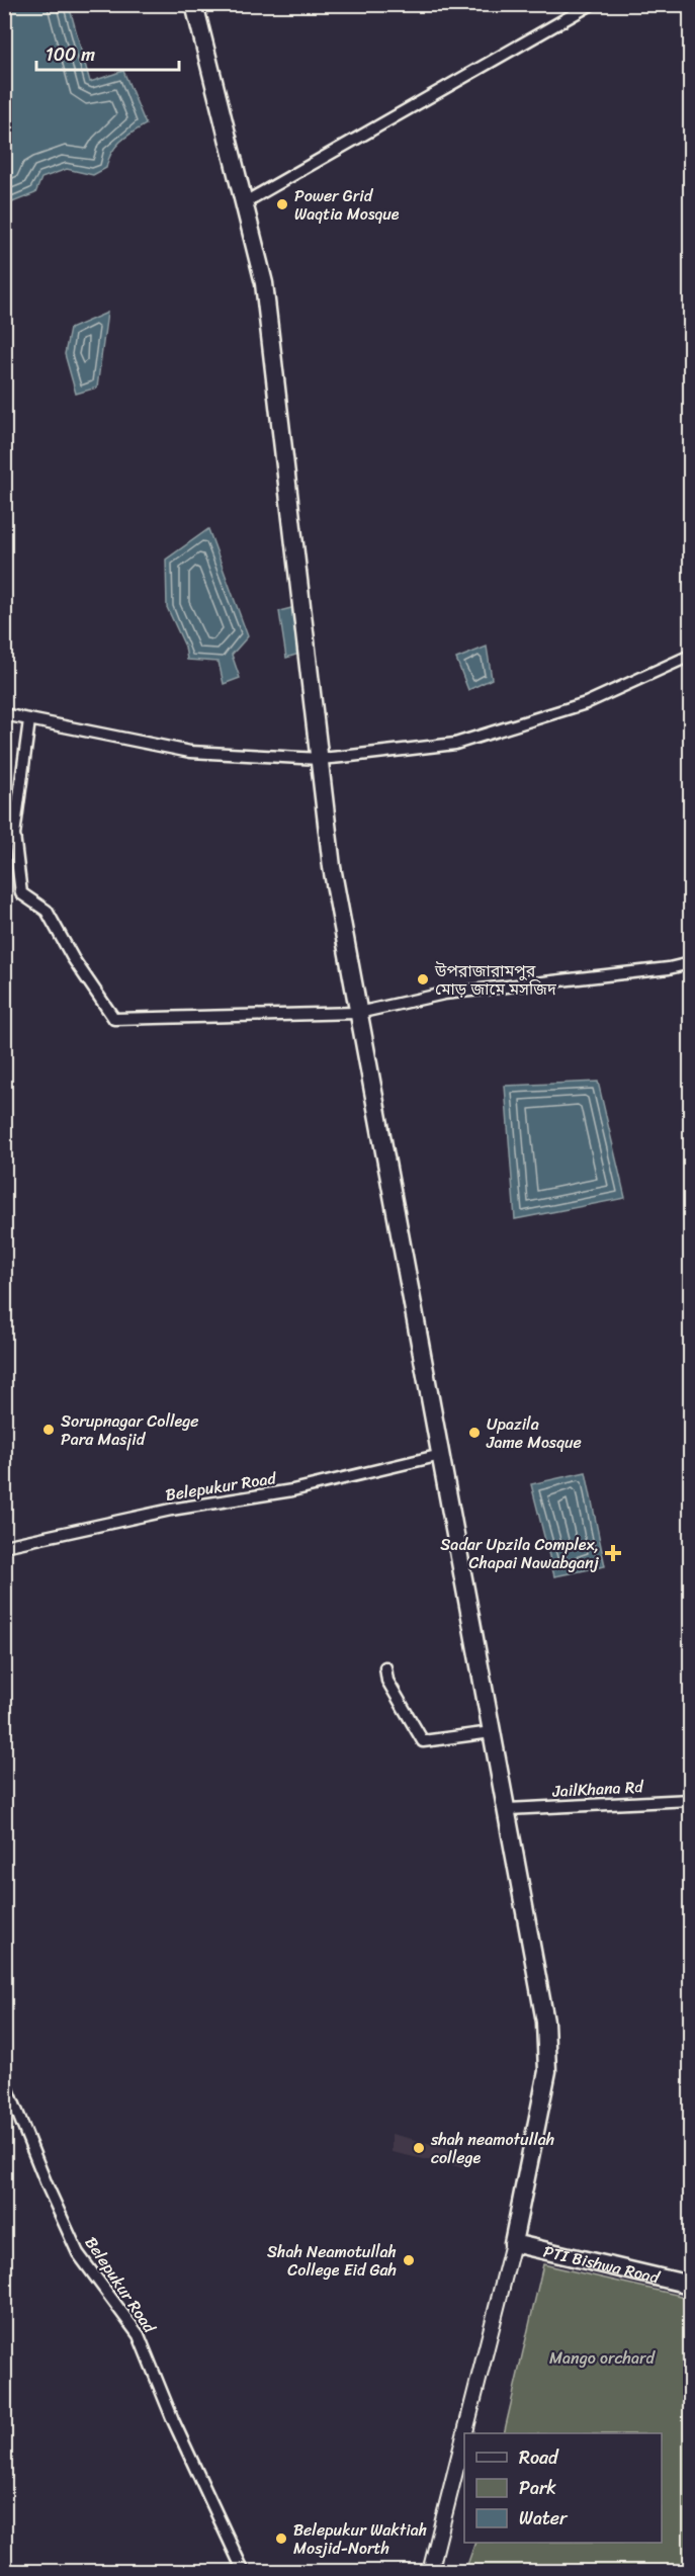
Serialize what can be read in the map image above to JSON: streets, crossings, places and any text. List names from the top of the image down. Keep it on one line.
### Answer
{"streets":{"highway":["PTI Bishwa Road"],"street":["Belepukur Road","JailKhana Rd"]},"parks":["Mango orchard"],"places":{"other":["Power Grid Waqtia Mosque","উপরাজারামপুর মোড় জামে মসজিদ","Sorupnagar College Para Masjid","Upazila Jame Mosque","shah neamotullah college","Shah Neamotullah College Eid Gah","Belepukur Waktiah Mosjid-North"],"health":["Sadar Upzila Complex, Chapai Nawabganj"]},"legend":["Road","Park","Water"],"scale_bar":"100 m"}
